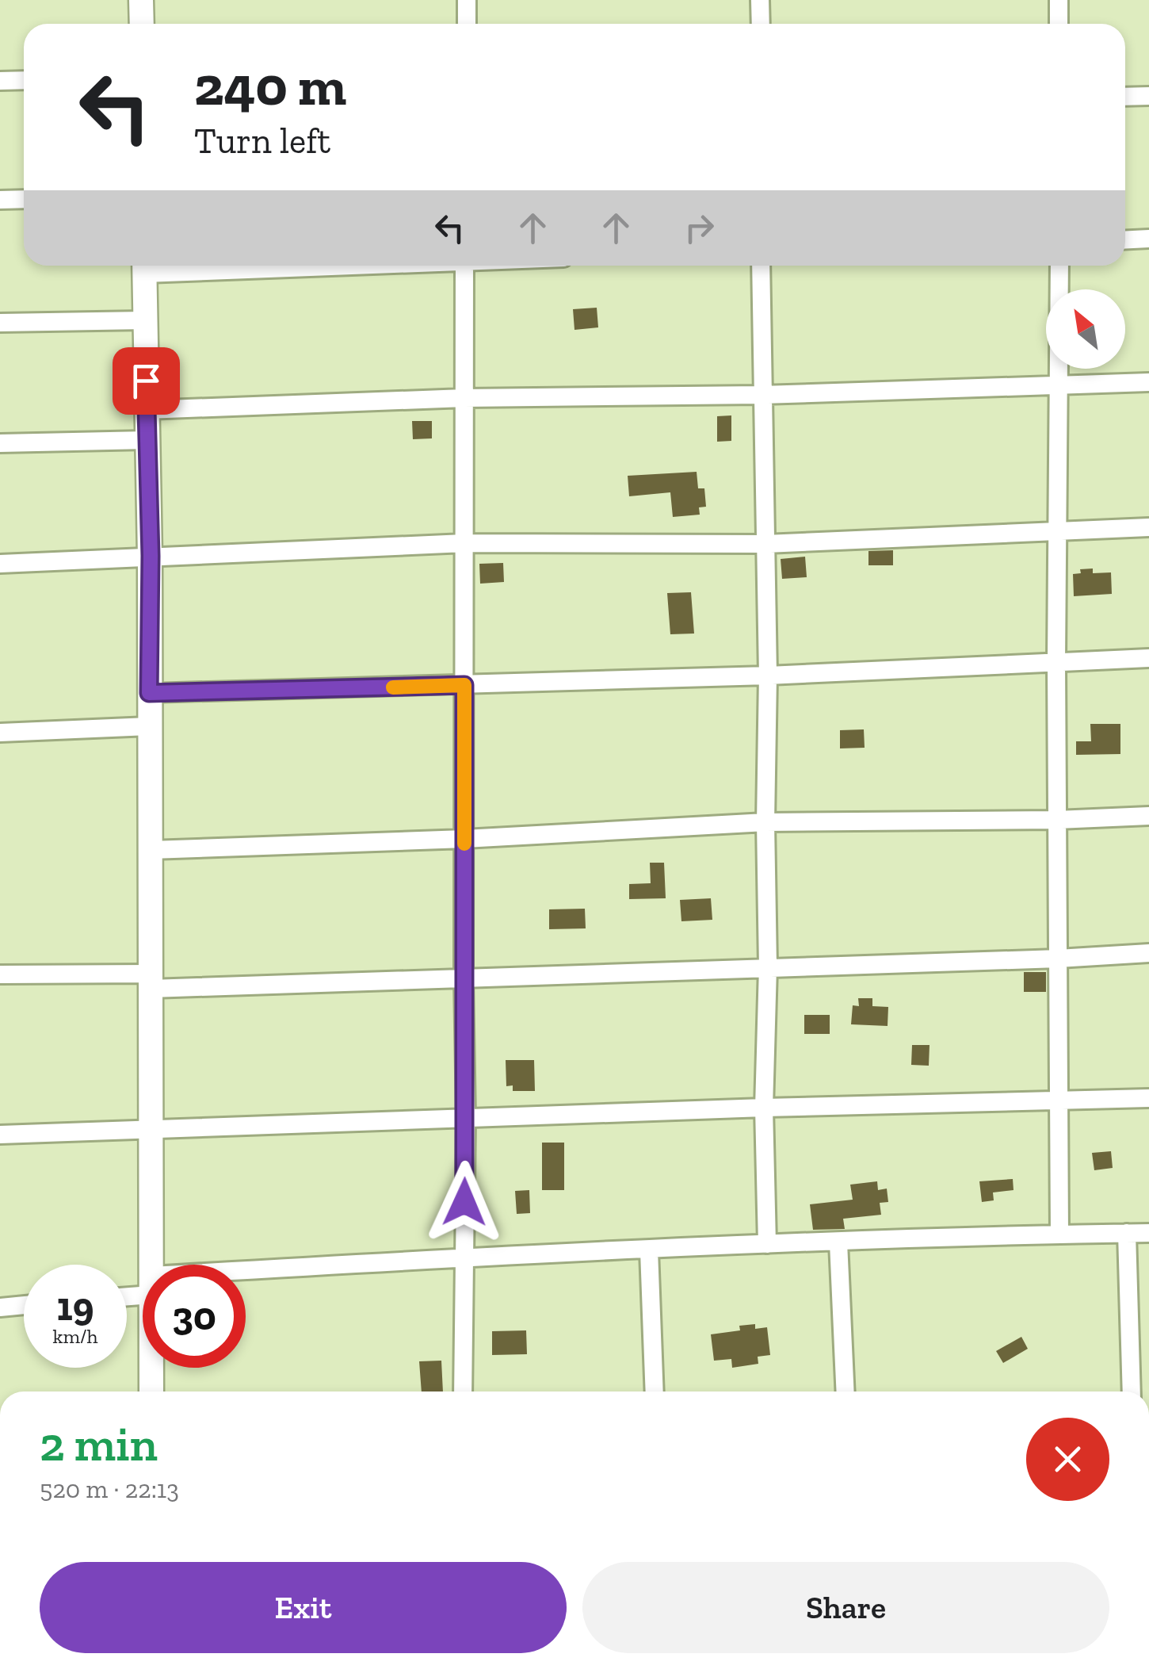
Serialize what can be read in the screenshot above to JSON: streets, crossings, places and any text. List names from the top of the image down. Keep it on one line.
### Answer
{"north":"top left","page":{"turn":["240 m","Turn left"],"speed":"19 km/h","limit":"30","heading":["2 min","520 m · 22:13"],"buttons":["Exit","Share"]}}
